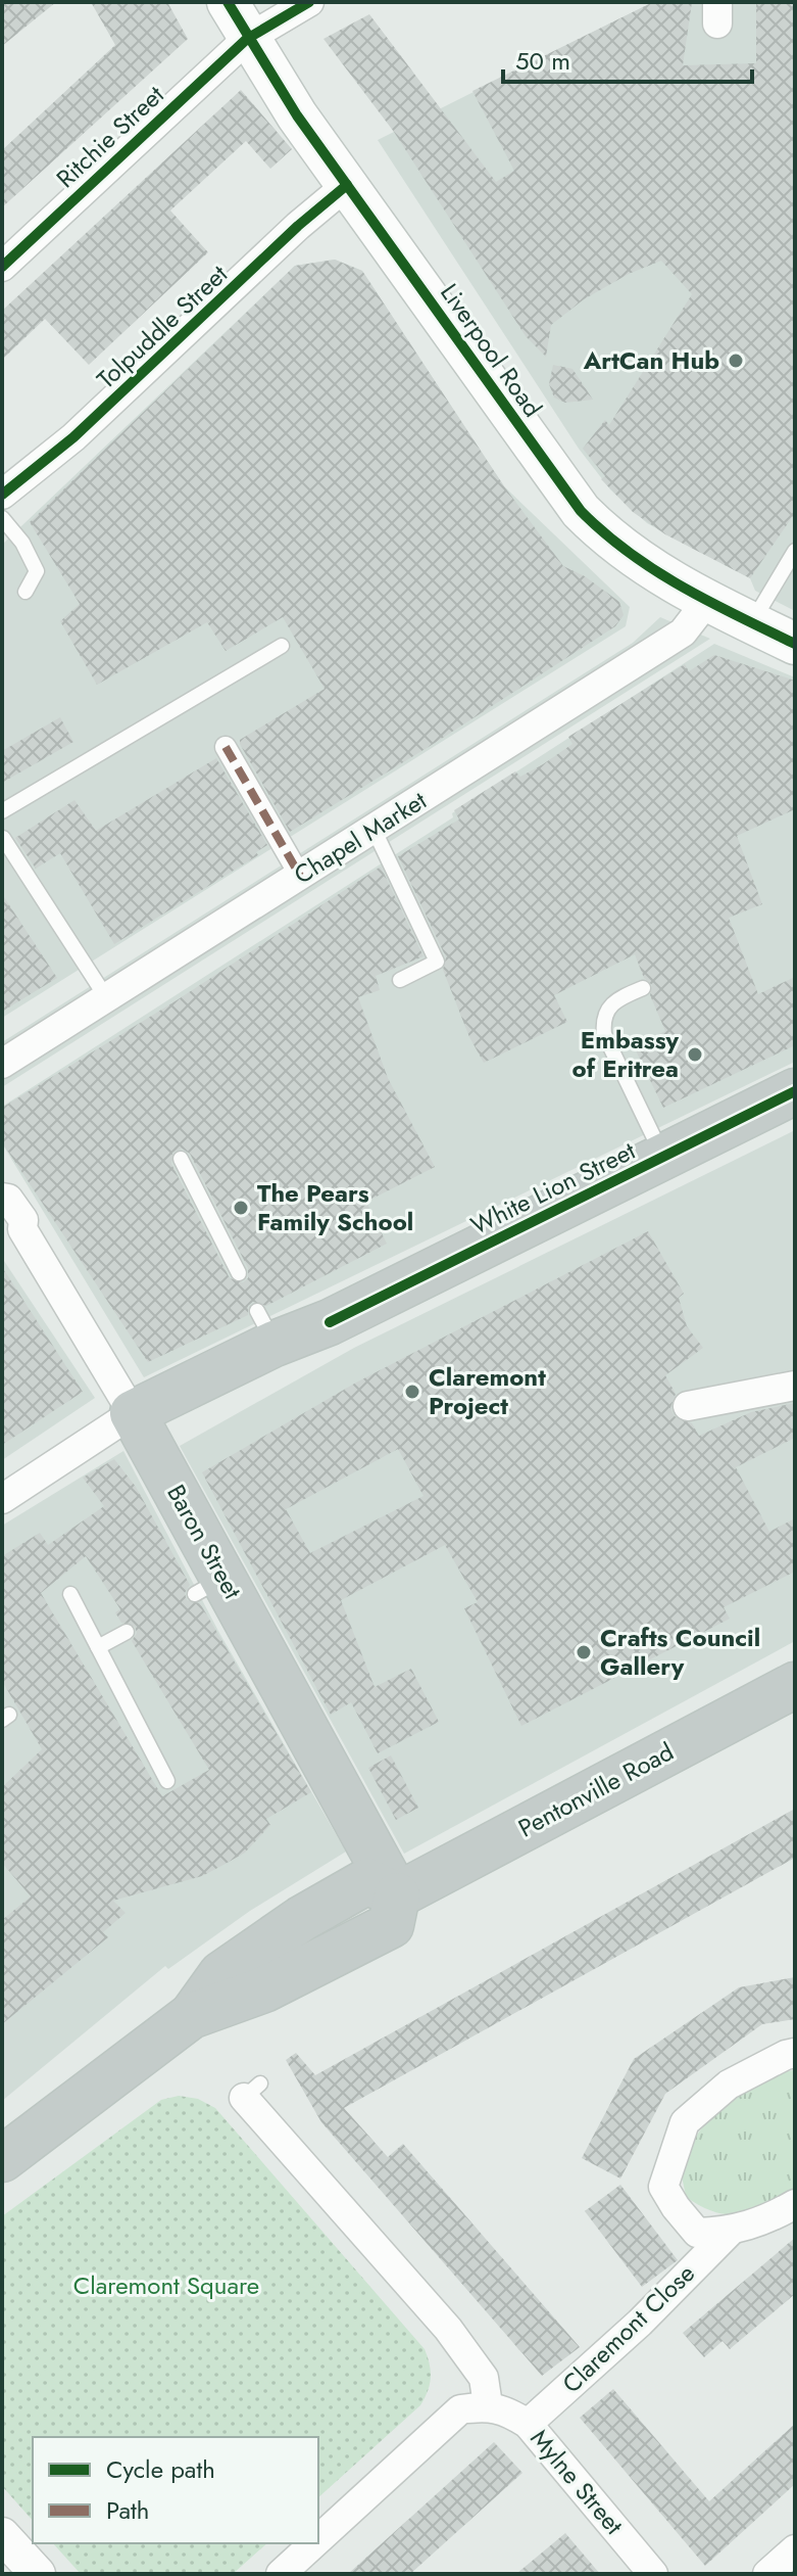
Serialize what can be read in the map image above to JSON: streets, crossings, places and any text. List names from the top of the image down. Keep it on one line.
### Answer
{"streets":{"highway":["White Lion Street","Baron Street","Pentonville Road"],"main road":["Liverpool Road"],"street":["Ritchie Street","Tolpuddle Street","Chapel Market","Claremont Close","Mylne Street"]},"crossings":[["Ritchie Street","Liverpool Road"],["Tolpuddle Street","Liverpool Road"],["Liverpool Road","Chapel Market"],["White Lion Street","Baron Street"],["Baron Street","Pentonville Road"],["Claremont Close","Mylne Street"]],"parks":["Claremont Square"],"places":["ArtCan Hub","Embassy of Eritrea","The Pears Family School","Claremont Project","Crafts Council Gallery"],"legend":["Cycle path","Path"],"scale_bar":"50 m"}
